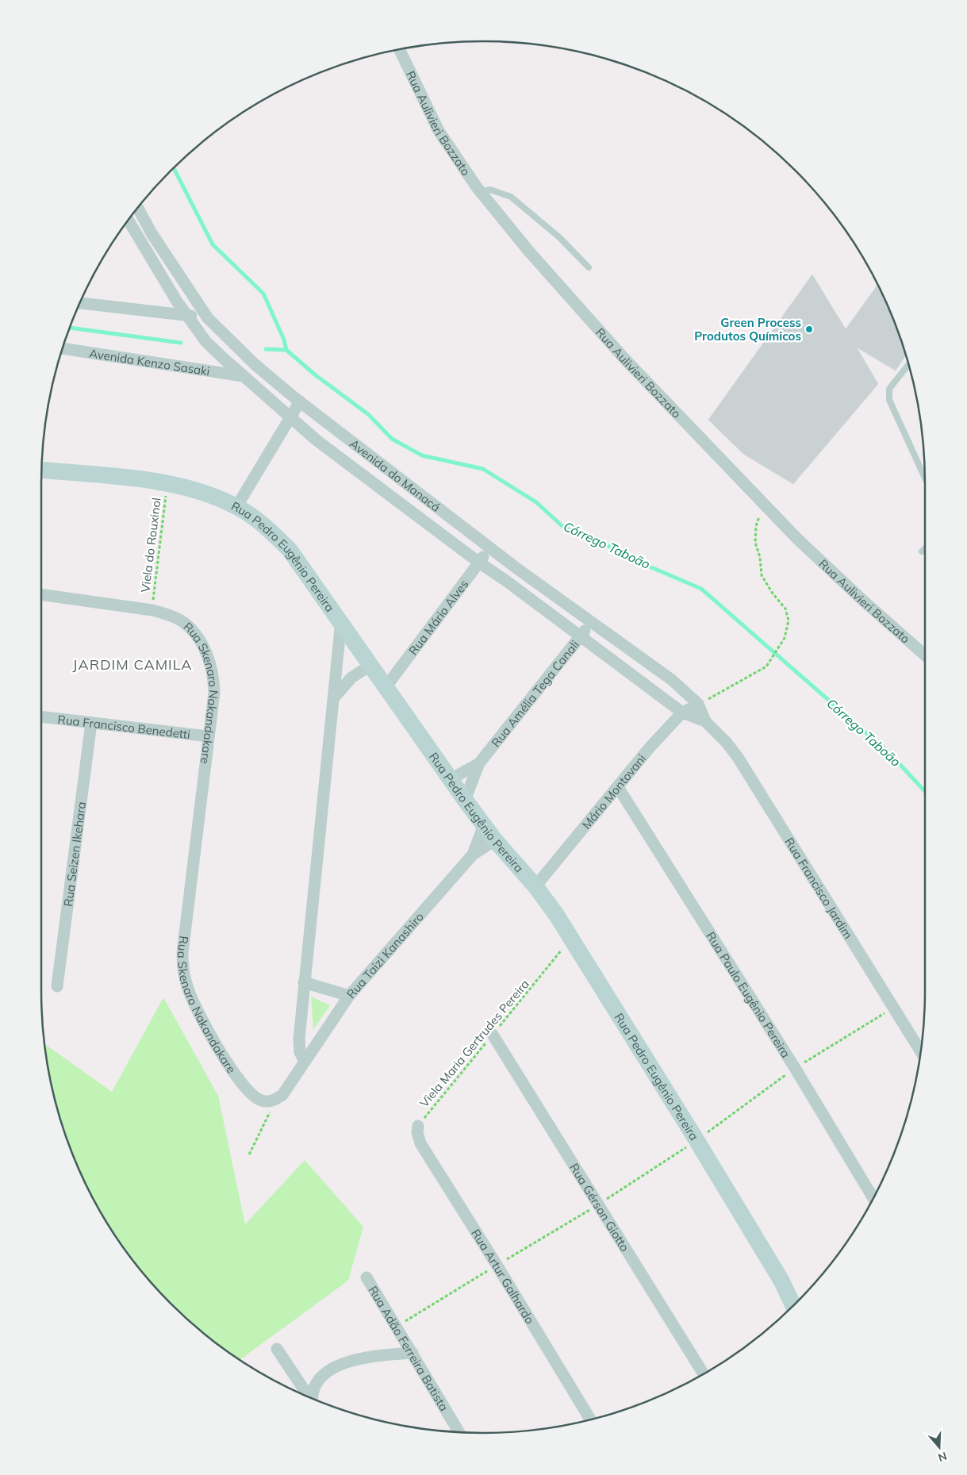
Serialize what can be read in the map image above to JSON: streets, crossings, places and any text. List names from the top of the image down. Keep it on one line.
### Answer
{"streets":{"street":["Rua Aulivieri Bozzato","Avenida Kenzo Sasaki","Avenida do Manacá","Rua Pedro Eugênio Pereira","Rua Mário Alves","Rua Amélia Tega Canali","Rua Skenaro Nakandakare","Rua Francisco Benedetti","Mário Montovani","Rua Seizen Ikehara","Rua Francisco Jardim","Rua Taizi Kanashiro","Rua Paulo Eugênio Pereira","Rua Gérson Giotto","Rua Artur Galhardo","Rua Adão Ferreira Batista"],"path":["Viela do Rouxinol","Viela Maria Gertrudes Pereira"]},"crossings":[["Avenida Kenzo Sasaki","Avenida do Manacá"],["Avenida do Manacá","Rua Mário Alves"],["Avenida do Manacá","Rua Amélia Tega Canali"],["Avenida do Manacá","Mário Montovani"],["Avenida do Manacá","Rua Francisco Jardim"],["Viela do Rouxinol","Rua Pedro Eugênio Pereira"],["Viela do Rouxinol","Rua Skenaro Nakandakare"],["Rua Pedro Eugênio Pereira","Rua Mário Alves"],["Rua Pedro Eugênio Pereira","Rua Amélia Tega Canali"],["Rua Pedro Eugênio Pereira","Mário Montovani"],["Rua Pedro Eugênio Pereira","Rua Taizi Kanashiro"],["Rua Pedro Eugênio Pereira","Viela Maria Gertrudes Pereira"],["Rua Skenaro Nakandakare","Rua Francisco Benedetti"],["Rua Francisco Benedetti","Rua Seizen Ikehara"],["Mário Montovani","Rua Francisco Jardim"],["Mário Montovani","Rua Paulo Eugênio Pereira"],["Viela Maria Gertrudes Pereira","Rua Gérson Giotto"],["Viela Maria Gertrudes Pereira","Rua Artur Galhardo"]],"districts":["JARDIM CAMILA"],"water":["Córrego Taboão"],"places":["Green Process Produtos Químicos"],"north":"bottom"}
